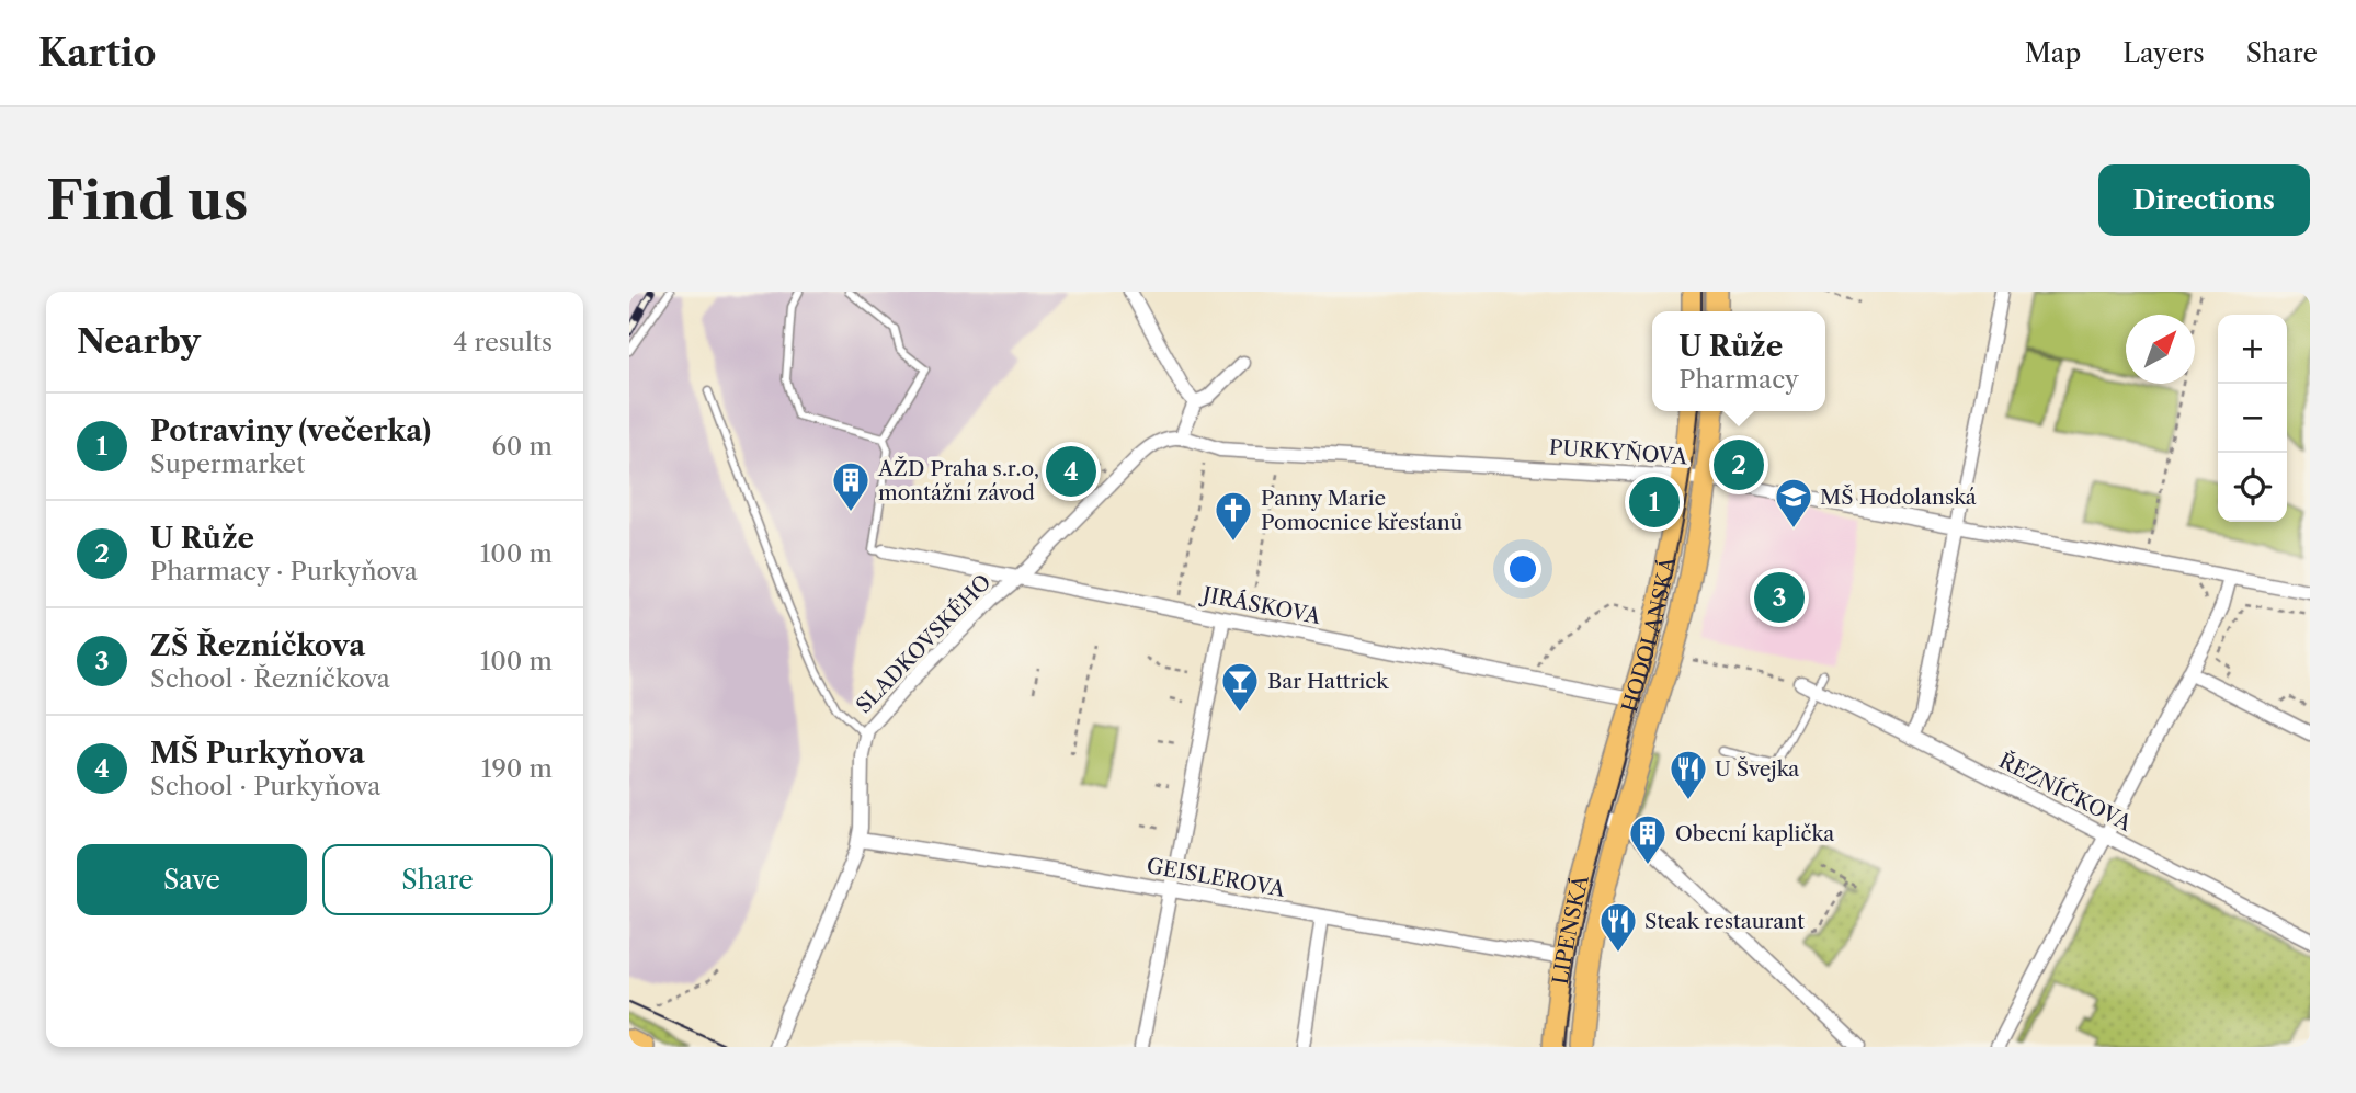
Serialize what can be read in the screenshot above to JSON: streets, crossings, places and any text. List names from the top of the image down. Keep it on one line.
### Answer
{"streets":{"main road":["HODOLANSKÁ","LIPENSKÁ"],"street":["PURKYŇOVA","JIRÁSKOVA","SLADKOVSKÉHO","ŘEZNÍČKOVA","GEISLEROVA"]},"crossings":[["PURKYŇOVA","HODOLANSKÁ"],["PURKYŇOVA","LIPENSKÁ"],["JIRÁSKOVA","HODOLANSKÁ"],["JIRÁSKOVA","SLADKOVSKÉHO"],["HODOLANSKÁ","LIPENSKÁ"],["SLADKOVSKÉHO","GEISLEROVA"],["GEISLEROVA","LIPENSKÁ"]],"places":{"building":["AŽD Praha s.r.o, montážní závod","Obecní kaplička"],"school or university":["MŠ Hodolanská"],"church":["Panny Marie Pomocnice křesťanů"],"bar":["Bar Hattrick"],"restaurant":["U Švejka","Steak restaurant"]},"north":"top right","page":{"header":"Kartio","nav":["Map","Layers","Share"],"buttons":["Directions",["Save","Share"]],"title":"Find us","heading":["Nearby","4 results"],"popup":["U Růže","Pharmacy"],"map_buttons":["+","−"],"list":[{"mark":"1","name":"Potraviny (večerka)","note":"Supermarket","value":"60 m"},{"mark":"2","name":"U Růže","note":"Pharmacy · Purkyňova","value":"100 m"},{"mark":"3","name":"ZŠ Řezníčkova","note":"School · Řezníčkova","value":"100 m"},{"mark":"4","name":"MŠ Purkyňova","note":"School · Purkyňova","value":"190 m"}],"pins":["2","4","1","3"]}}
